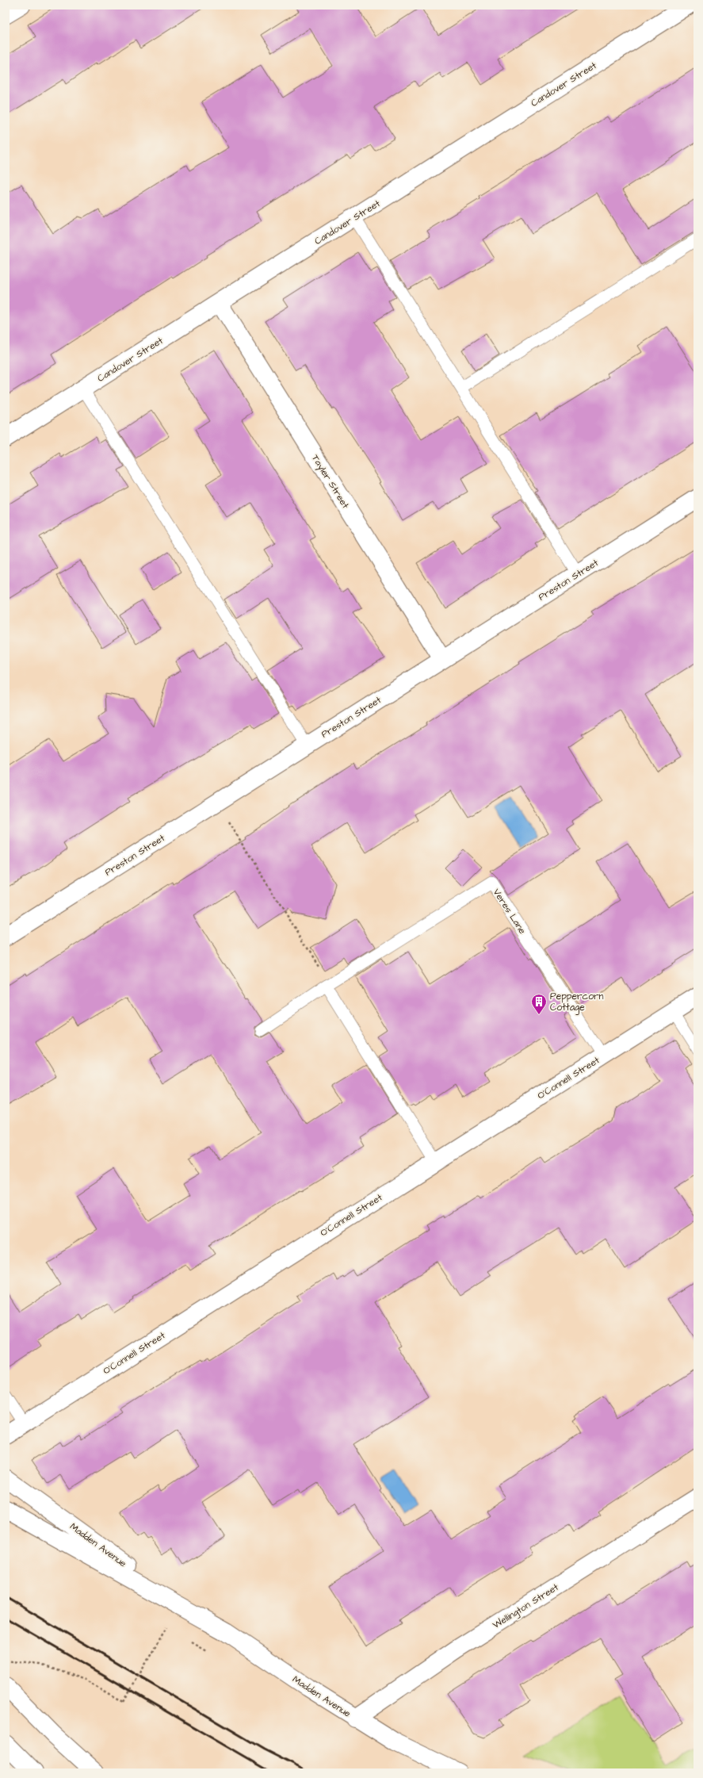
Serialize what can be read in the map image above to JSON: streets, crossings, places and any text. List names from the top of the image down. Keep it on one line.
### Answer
{"streets":{"main road":["Candover Street","Tayler Street","Preston Street","O'Connell Street","Madden Avenue","Wellington Street"],"lane":["Veres Lane"]},"crossings":[["Candover Street","Tayler Street"],["Tayler Street","Preston Street"],["Veres Lane","O'Connell Street"],["Madden Avenue","Wellington Street"]],"places":{"building":["Peppercorn Cottage"]}}
